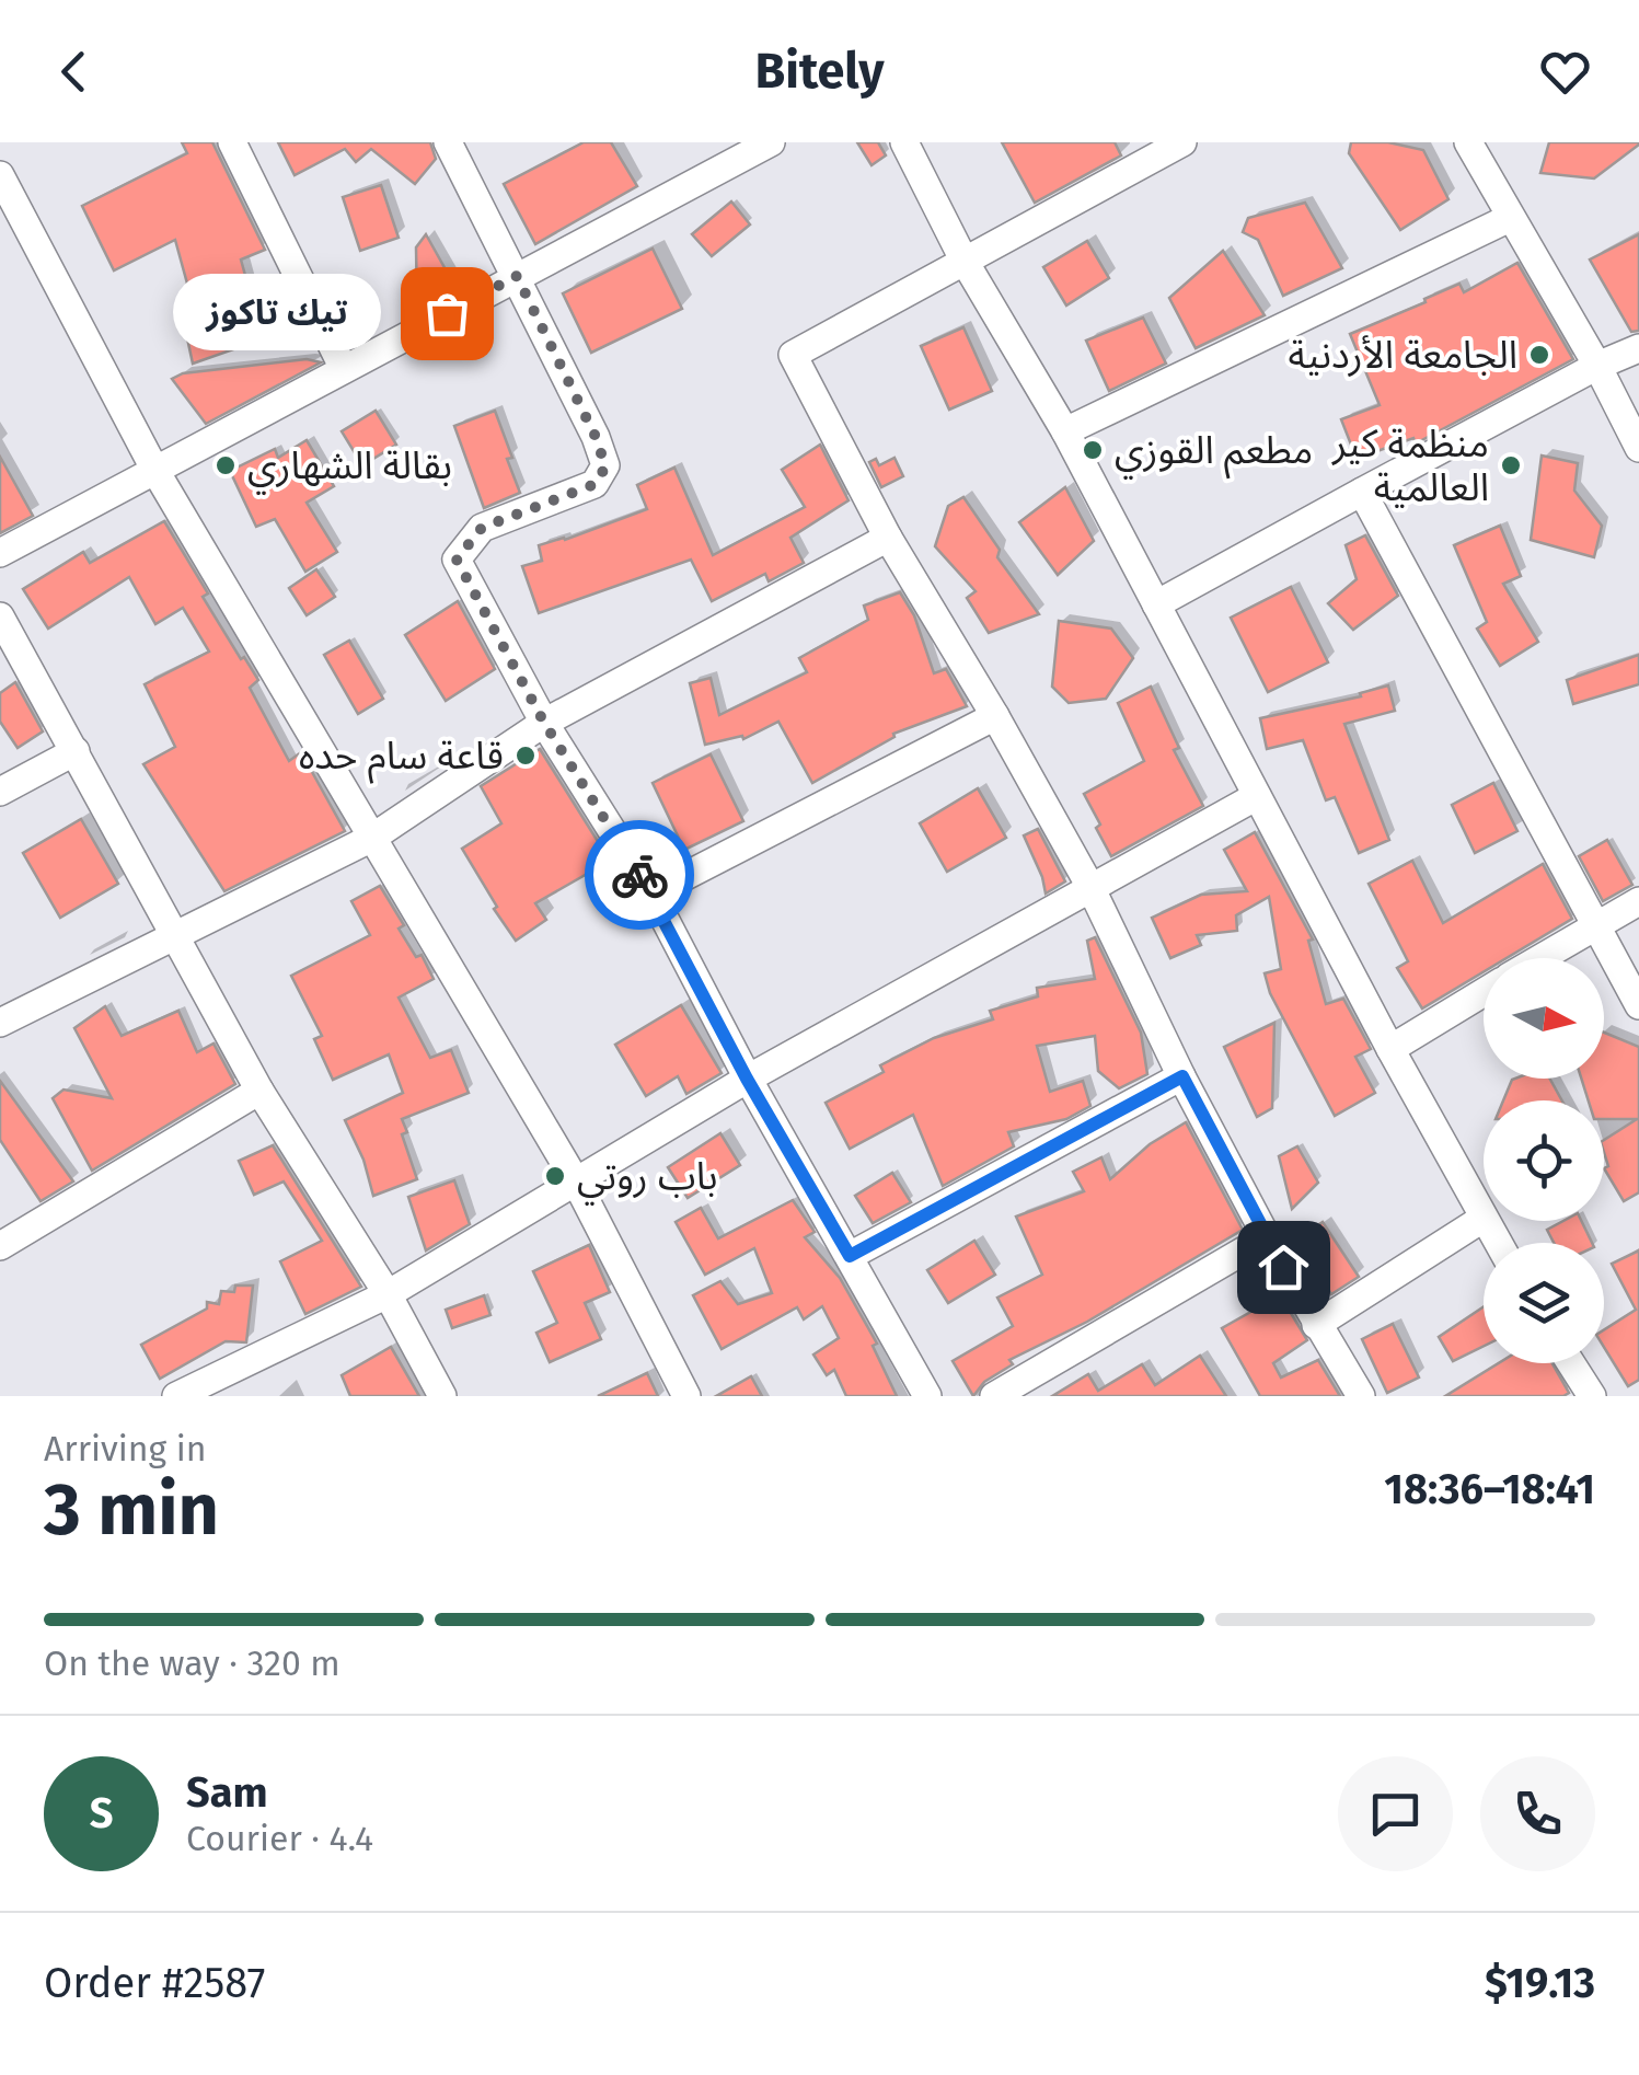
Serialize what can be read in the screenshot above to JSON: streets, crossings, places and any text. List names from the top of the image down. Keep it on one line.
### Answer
{"places":["تيك تاكوز","الجامعة الأردنية","مطعم القوزي","بقالة الشهاري","منظمة كير العالمية","قاعة سام حده","باب روتي"],"north":"right","page":{"header":"Bitely","bubble":"تيك تاكوز","heading":["3 min","Arriving in","18:36–18:41"],"panel":["Sam","Courier · 4.4","Order #2587","$19.13"],"bar":"On the way · 320 m","round":"S"}}
